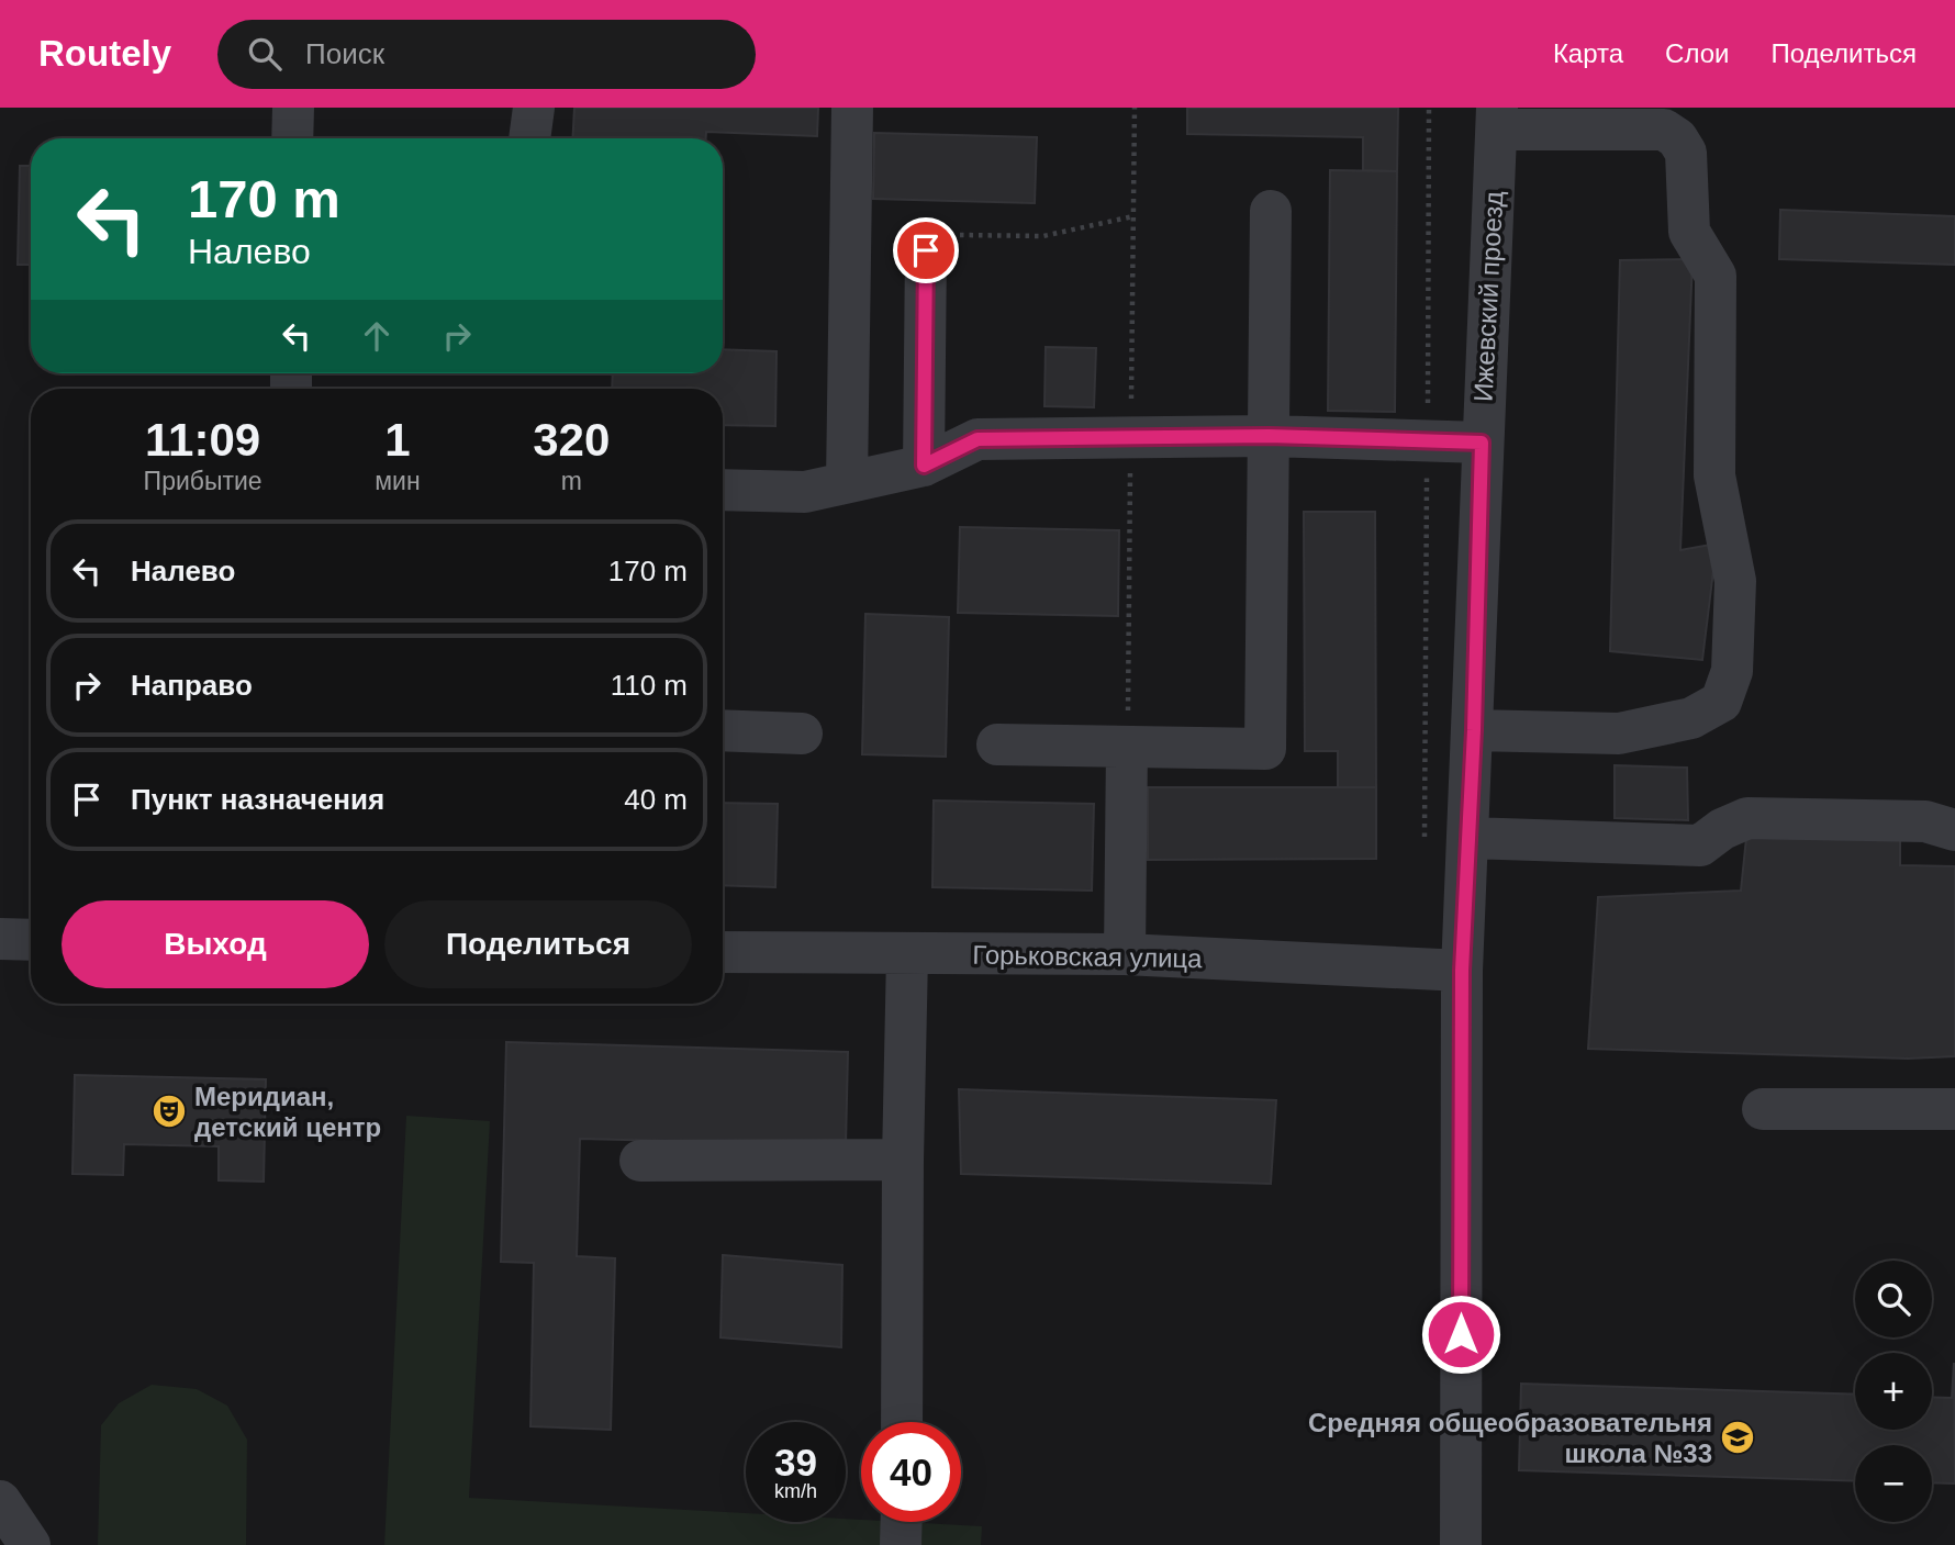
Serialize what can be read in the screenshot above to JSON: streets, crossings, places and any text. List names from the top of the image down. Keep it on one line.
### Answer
{"streets":{"street":["Ижевский проезд","Горьковская улица"]},"crossings":[["Ижевский проезд","Горьковская улица"]],"places":{"theatre":["Меридиан, детский центр"],"school or university":["Средняя общеобразовательня школа №33"]},"page":{"header":"Routely","search":"Поиск","nav":["Карта","Слои","Поделиться"],"turn":["170 m","Налево"],"eta":["11:09","Прибытие","1","мин","320","m"],"list":[{"name":"Налево","value":"170 m"},{"name":"Направо","value":"110 m"},{"name":"Пункт назначения","value":"40 m"}],"buttons":["Выход","Поделиться"],"map_buttons":["+","−"],"speed":"39 km/h","limit":"40"}}
